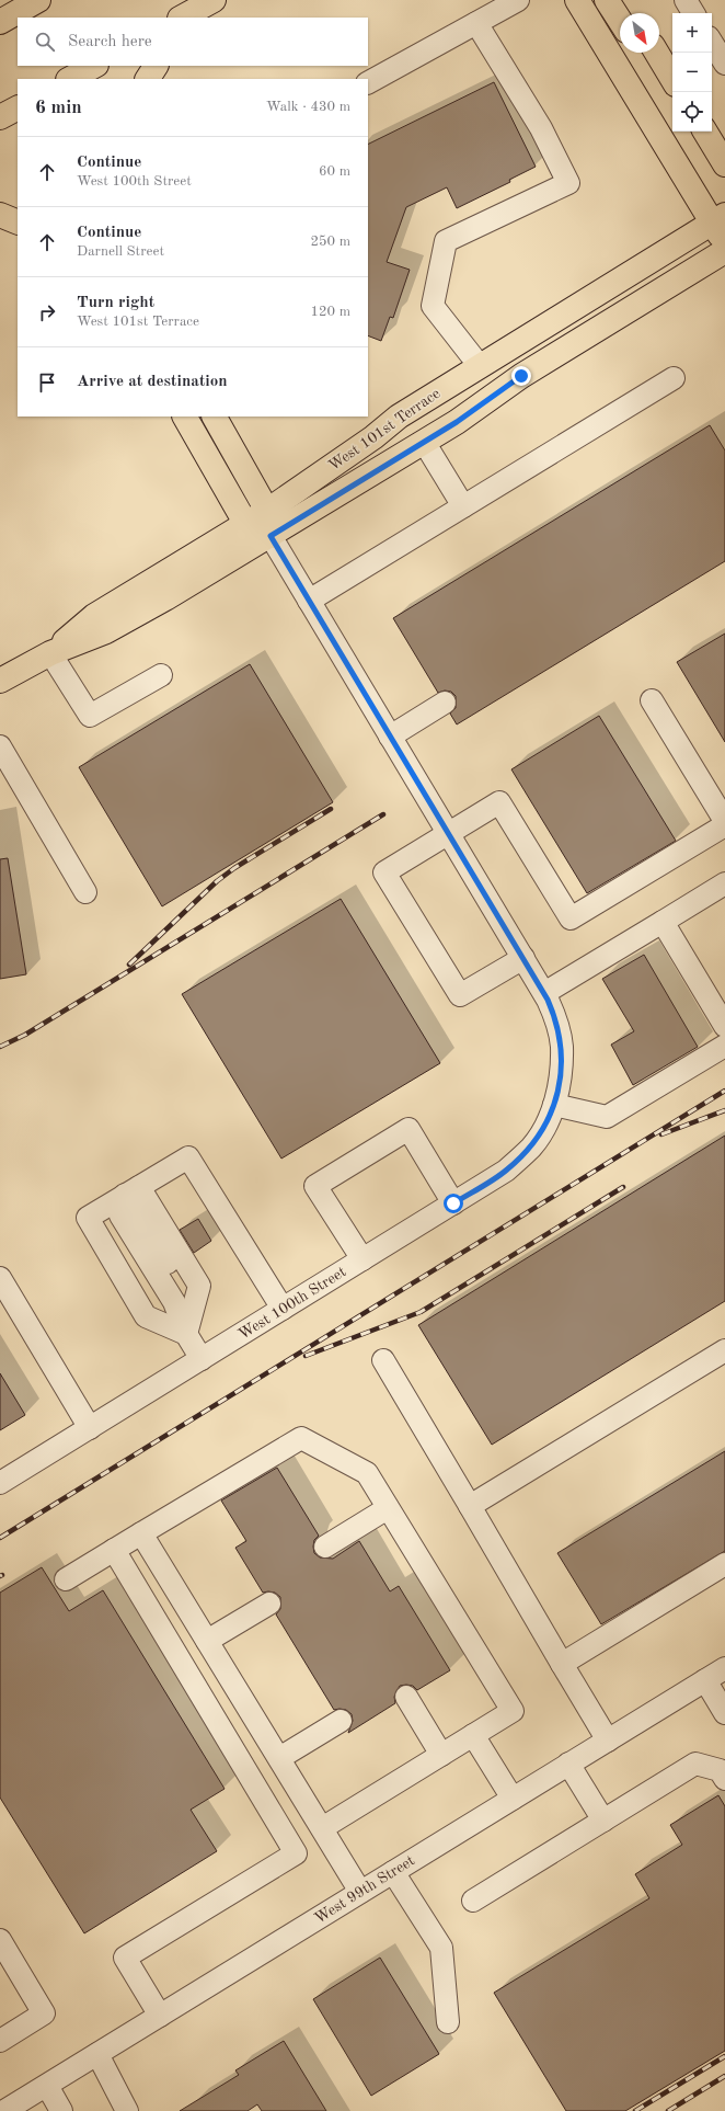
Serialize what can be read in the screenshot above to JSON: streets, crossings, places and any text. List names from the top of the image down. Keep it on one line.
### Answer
{"streets":{"main road":["West 101st Terrace"],"street":["West 100th Street","West 99th Street"]},"crossings":[["West 101st Terrace","West 100th Street"]],"north":"bottom right","page":{"map_buttons":["+","−"],"search":"Search here","heading":["6 min","Walk · 430 m"],"list":[["Continue","West 100th Street","60 m"],["Continue","Darnell Street","250 m"],["Turn right","West 101st Terrace","120 m"],"Arrive at destination"]}}
